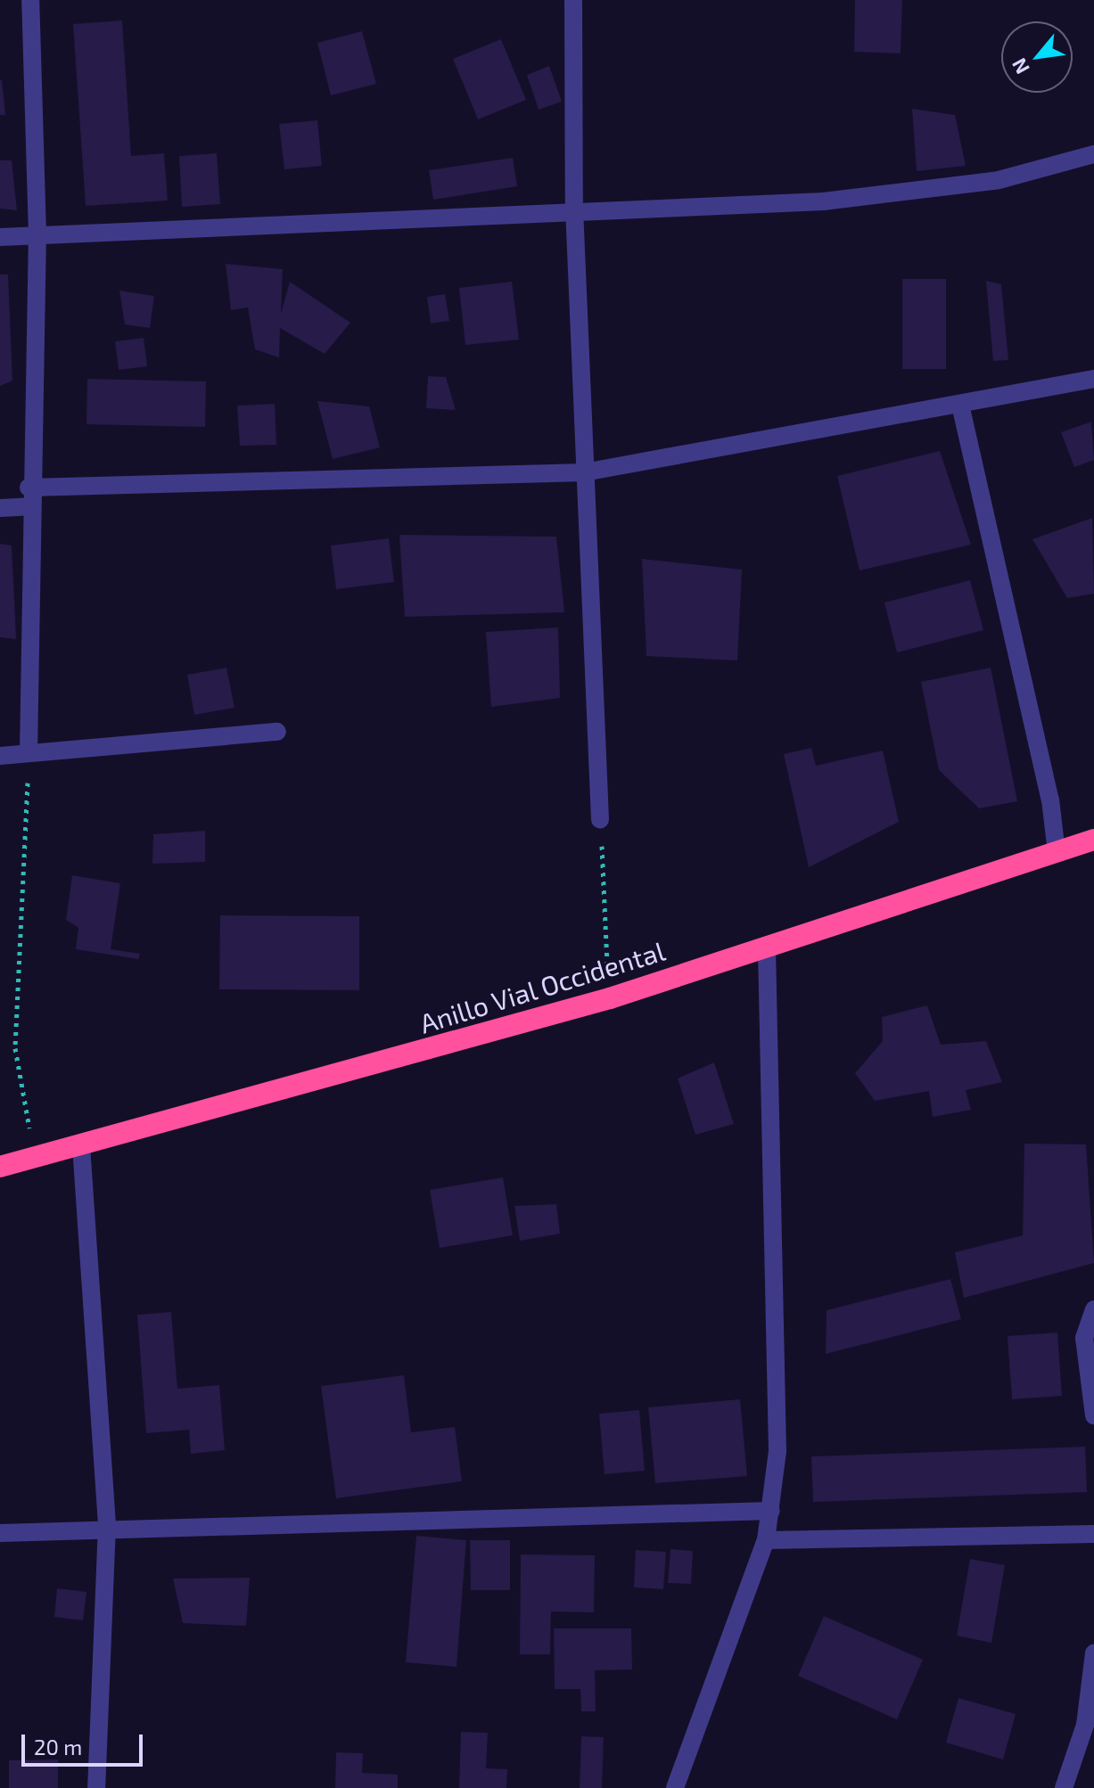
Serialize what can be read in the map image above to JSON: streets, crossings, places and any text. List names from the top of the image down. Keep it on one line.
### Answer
{"streets":{"highway":["Anillo Vial Occidental"]},"scale_bar":"20 m","north":"bottom left"}
